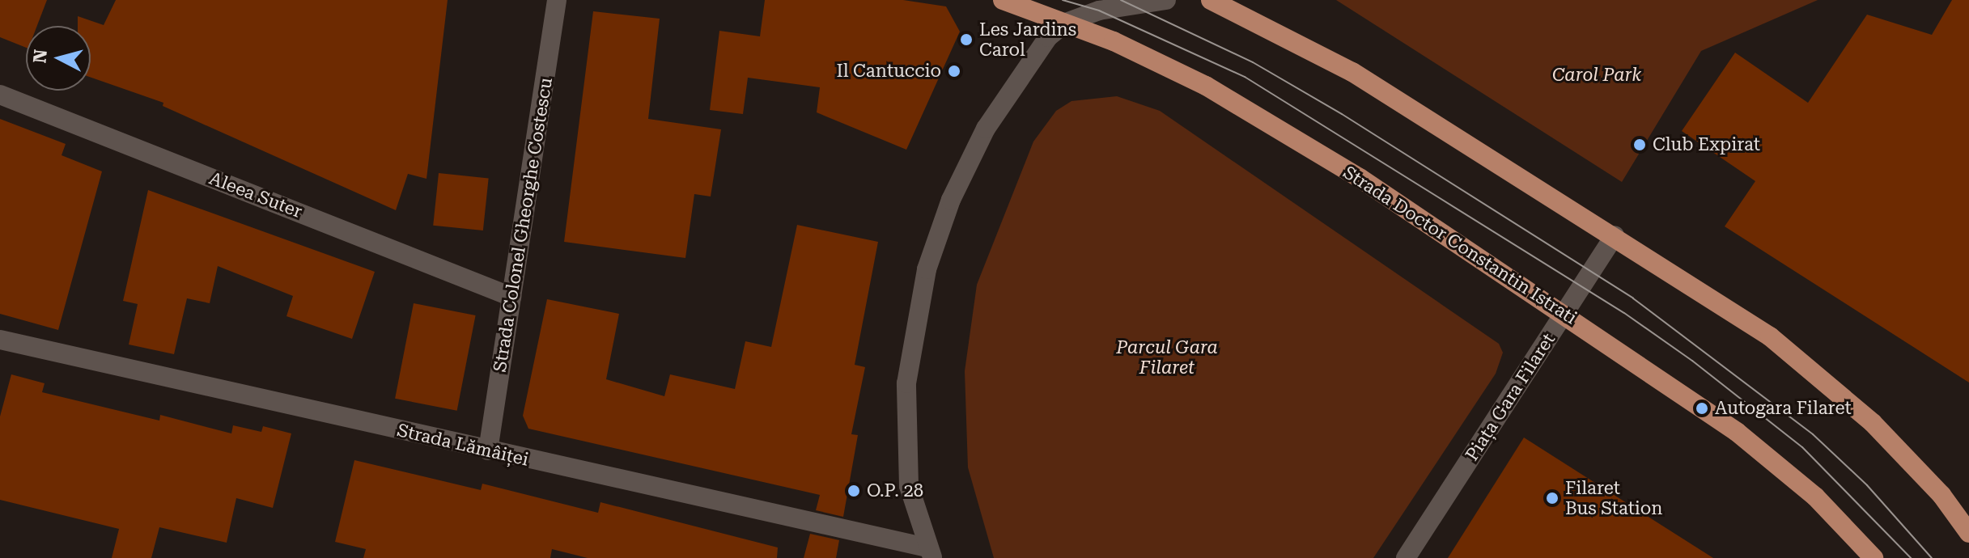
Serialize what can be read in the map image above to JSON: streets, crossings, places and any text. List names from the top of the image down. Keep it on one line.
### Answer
{"streets":{"main road":["Strada Doctor Constantin Istrati"],"street":["Aleea Suter","Strada Colonel Gheorghe Costescu","Piața Gara Filaret","Strada Lămâiței"]},"crossings":[["Aleea Suter","Strada Colonel Gheorghe Costescu"],["Strada Colonel Gheorghe Costescu","Strada Lămâiței"],["Strada Doctor Constantin Istrati","Piața Gara Filaret"]],"parks":["Carol Park","Parcul Gara Filaret"],"places":["Les Jardins Carol","Il Cantuccio","Club Expirat","Autogara Filaret","O.P. 28","Filaret Bus Station"],"north":"left"}
